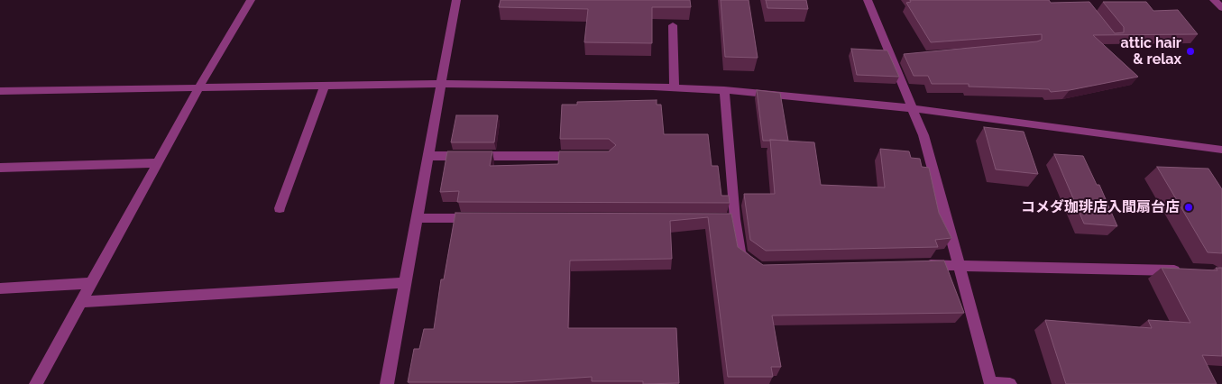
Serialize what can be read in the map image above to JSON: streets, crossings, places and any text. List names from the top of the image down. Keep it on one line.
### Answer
{"places":["attic hair & relax","コメダ珈琲店入間扇台店"]}
